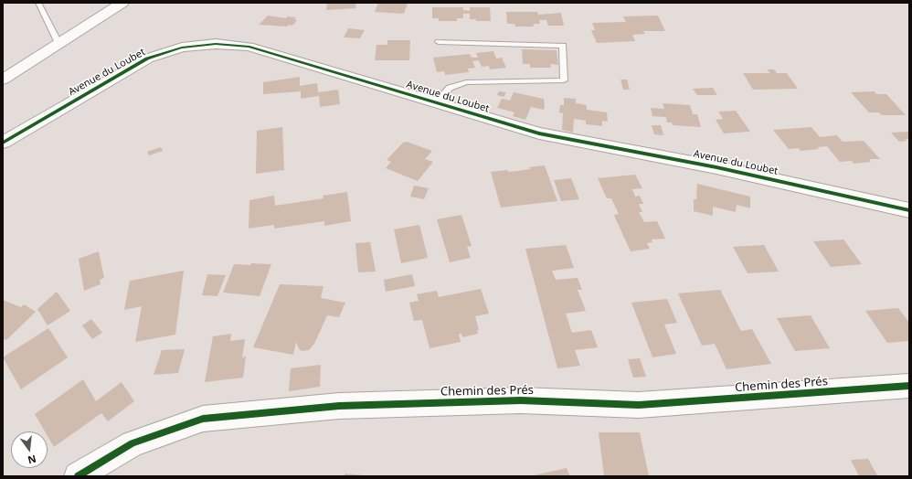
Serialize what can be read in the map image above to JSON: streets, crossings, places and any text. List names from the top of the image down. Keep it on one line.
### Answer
{"streets":{"street":["Avenue du Loubet","Chemin des Prés"]},"north":"bottom"}
